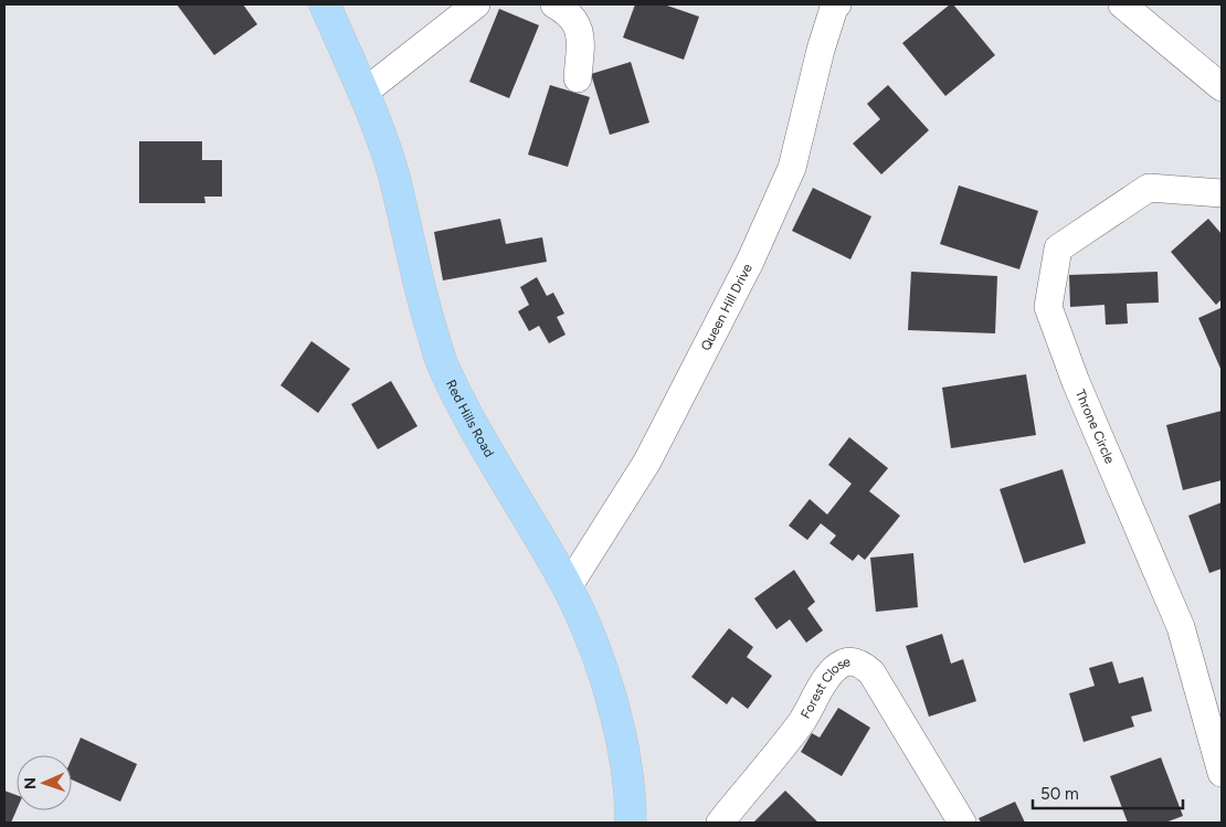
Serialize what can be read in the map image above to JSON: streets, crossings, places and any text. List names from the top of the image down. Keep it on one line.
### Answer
{"streets":{"main road":["Red Hills Road"],"street":["Queen Hill Drive","Throne Circle","Forest Close"]},"crossings":[["Queen Hill Drive","Red Hills Road"]],"scale_bar":"50 m","north":"left"}
